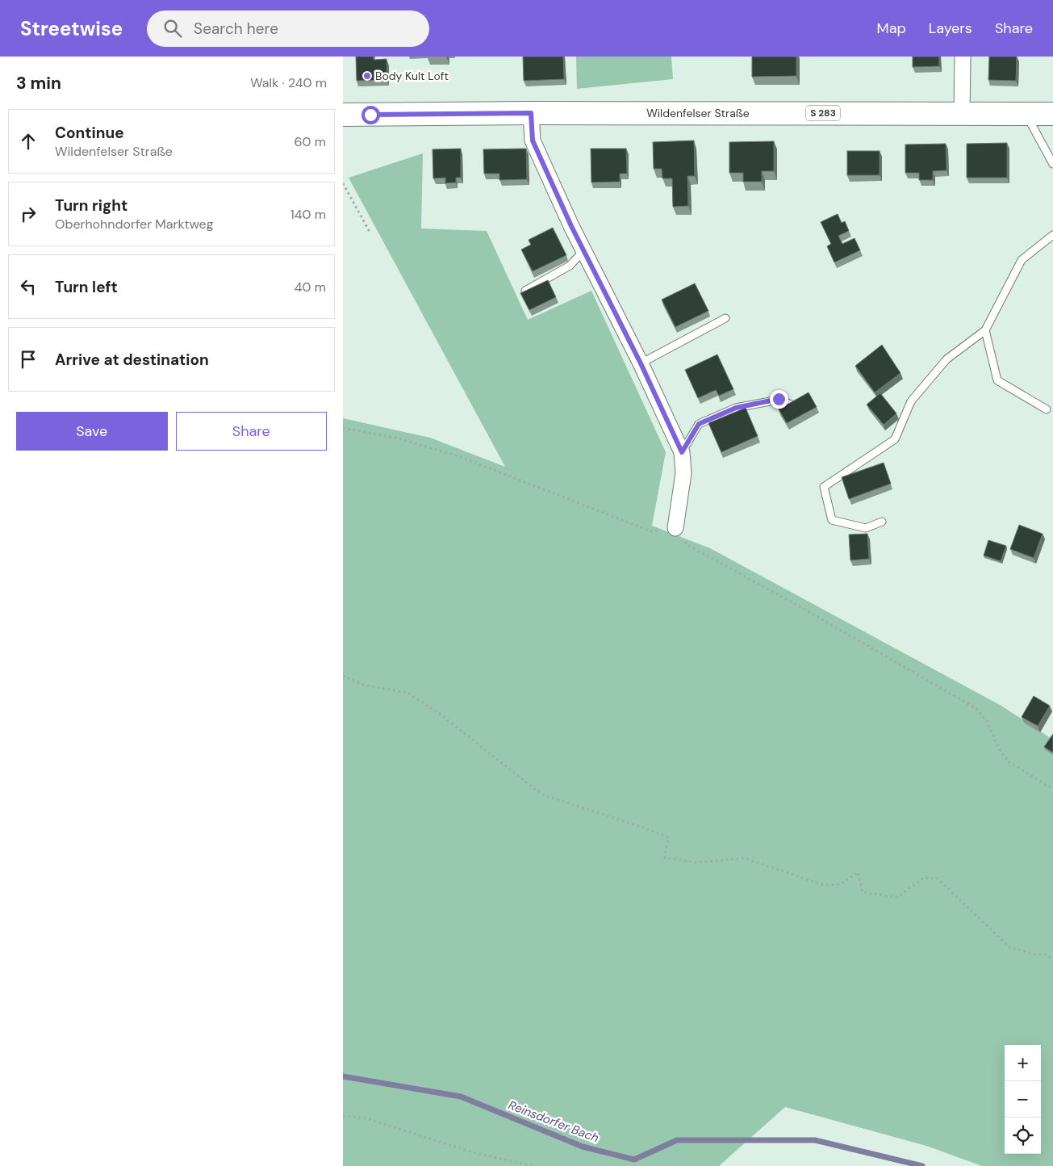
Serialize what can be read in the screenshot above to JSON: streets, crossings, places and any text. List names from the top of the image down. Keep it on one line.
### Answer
{"streets":{"main road":["Wildenfelser Straße","S 283"]},"water":["Reinsdorfer Bach"],"places":["Body Kult Loft"],"page":{"header":"Streetwise","search":"Search here","nav":["Map","Layers","Share"],"heading":["3 min","Walk · 240 m"],"list":[["Continue","Wildenfelser Straße","60 m"],["Turn right","Oberhohndorfer Marktweg","140 m"],["Turn left","40 m"],"Arrive at destination"],"buttons":["Save","Share"],"map_buttons":["+","−"]}}
